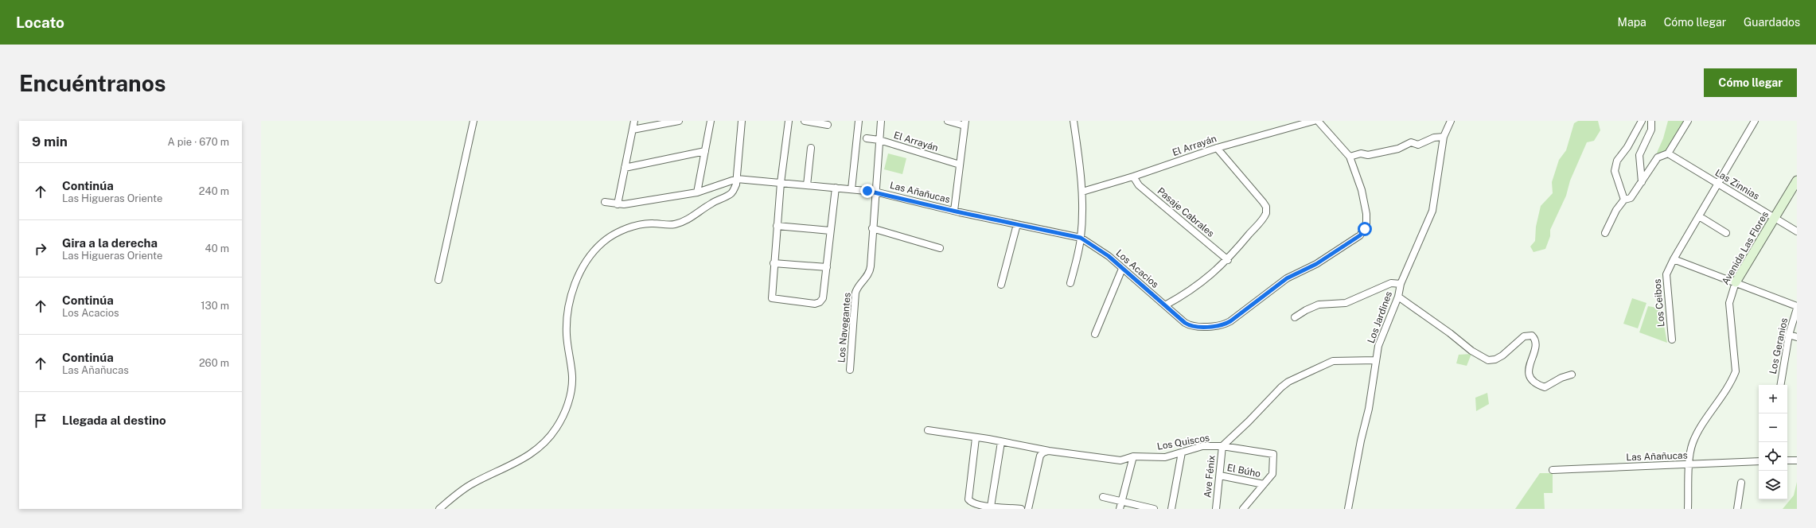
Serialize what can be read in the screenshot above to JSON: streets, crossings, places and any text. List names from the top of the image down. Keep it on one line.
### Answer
{"streets":{"street":["El Arrayán","Las Zinnias","Las Añañucas","Pasaje Cabrales","Avenida Las Flores","Los Acacios","Los Ceibos","Los Jardines","Los Navegantes","Los Geranios","Los Quiscos","El Búho","Ave Fénix"]},"crossings":[["El Arrayán","Pasaje Cabrales"],["El Arrayán","Los Navegantes"],["Las Zinnias","Avenida Las Flores"],["Las Zinnias","Los Ceibos"],["Las Añañucas","Avenida Las Flores"],["Las Añañucas","Los Acacios"],["Las Añañucas","Los Navegantes"],["Los Jardines","Los Quiscos"],["Los Quiscos","Ave Fénix"],["El Búho","Ave Fénix"]],"page":{"header":"Locato","nav":["Mapa","Cómo llegar","Guardados"],"buttons":"Cómo llegar","title":"Encuéntranos","heading":["9 min","A pie · 670 m"],"list":[["Continúa","Las Higueras Oriente","240 m"],["Gira a la derecha","Las Higueras Oriente","40 m"],["Continúa","Los Acacios","130 m"],["Continúa","Las Añañucas","260 m"],"Llegada al destino"],"map_buttons":["+","−"]}}
